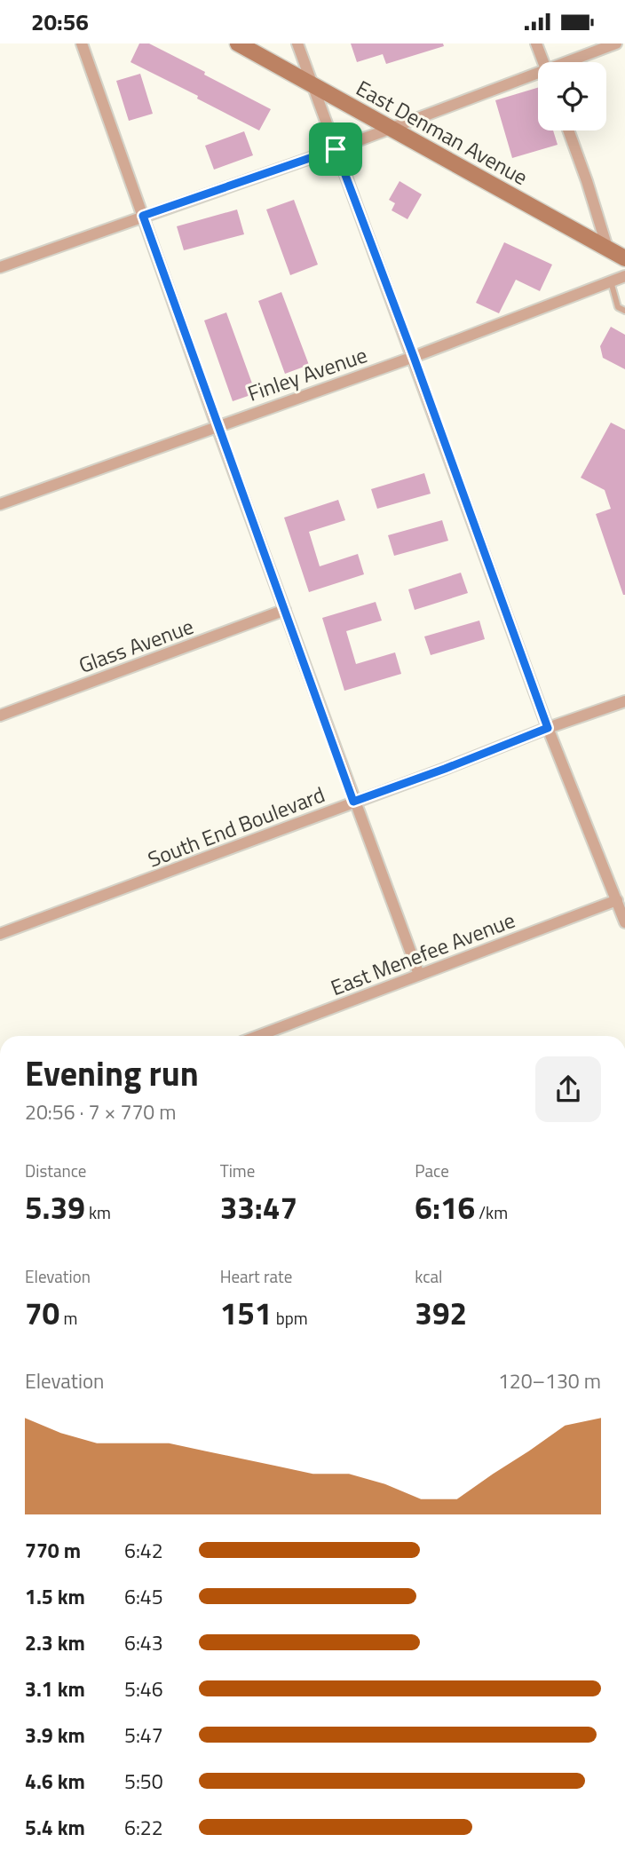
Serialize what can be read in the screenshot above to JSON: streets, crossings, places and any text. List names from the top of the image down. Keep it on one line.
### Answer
{"streets":{"main road":["East Denman Avenue"],"street":["Finley Avenue","Glass Avenue","South End Boulevard","East Menefee Avenue"]},"page":{"status":"20:56","heading":["Evening run","20:56 · 7 × 770 m"],"stats":[["Distance","5.39 km"],["Time","33:47"],["Pace","6:16 /km"],["Elevation","70 m"],["Heart rate","151 bpm"],["kcal","392"]],"chart":["Elevation","120–130 m"],"list":[{"name":"770 m","note":"6:42"},{"name":"1.5 km","note":"6:45"},{"name":"2.3 km","note":"6:43"},{"name":"3.1 km","note":"5:46"},{"name":"3.9 km","note":"5:47"},{"name":"4.6 km","note":"5:50"},{"name":"5.4 km","note":"6:22"}]}}
